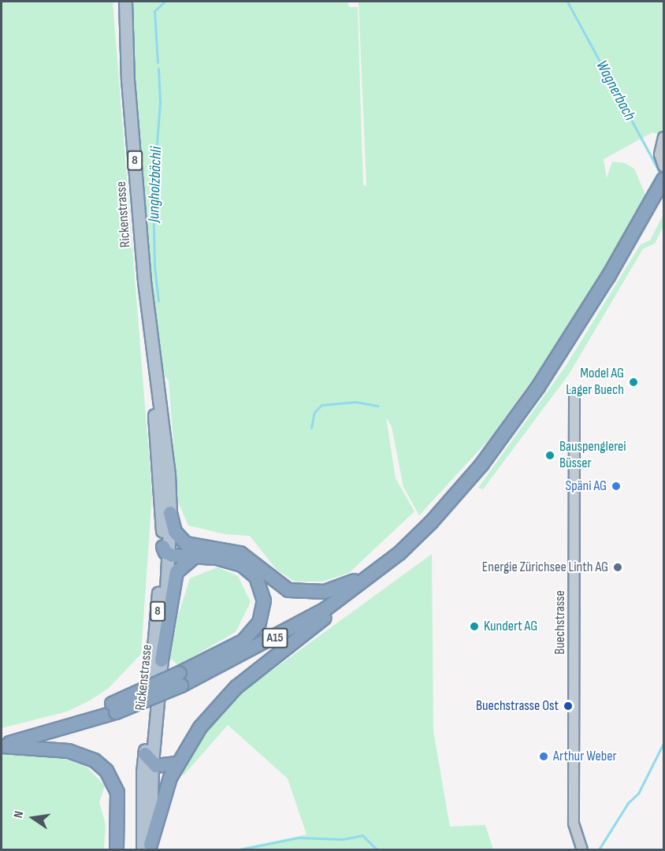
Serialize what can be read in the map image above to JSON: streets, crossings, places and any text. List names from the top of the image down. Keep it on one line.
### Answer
{"streets":{"highway":["A15"],"main road":["8","Rickenstrasse"],"street":["Buechstrasse"]},"water":["Wagnerbach","Jungholzbächli"],"places":["Model AG Lager Buech","Bauspenglerei Büsser","Späni AG","Energie Zürichsee Linth AG","Kundert AG","Buechstrasse Ost","Arthur Weber"],"north":"left"}
